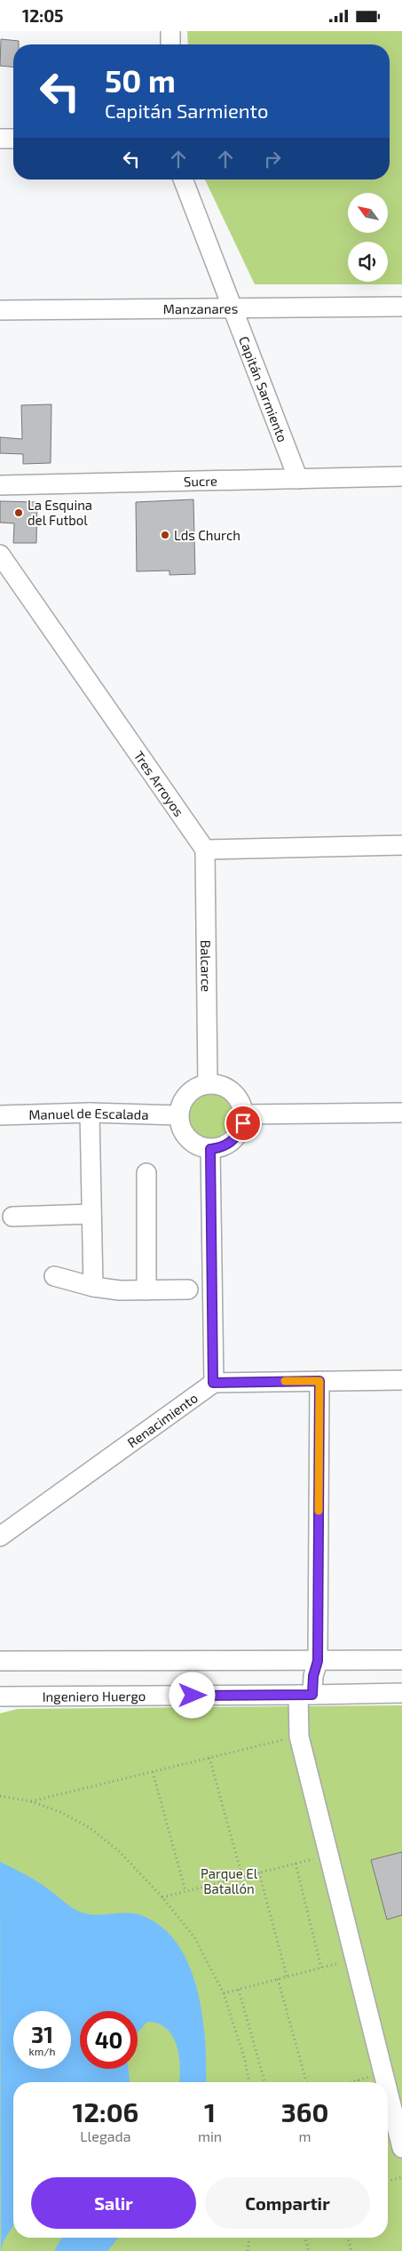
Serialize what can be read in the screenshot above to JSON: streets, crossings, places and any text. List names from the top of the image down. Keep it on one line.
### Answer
{"streets":{"street":["Manzanares","Capitán Sarmiento","Sucre","Tres Arroyos","Balcarce","Manuel de Escalada","Renacimiento","Ingeniero Huergo"]},"crossings":[["Manzanares","Capitán Sarmiento"],["Capitán Sarmiento","Sucre"],["Tres Arroyos","Balcarce"],["Balcarce","Manuel de Escalada"]],"parks":["Parque El Batallón"],"places":["La Esquina del Futbol","Lds Church"],"north":"top left","page":{"status":"12:05","turn":["50 m","Capitán Sarmiento"],"speed":"31 km/h","limit":"40","eta":["12:06","Llegada","1","min","360","m"],"buttons":["Salir","Compartir"]}}
